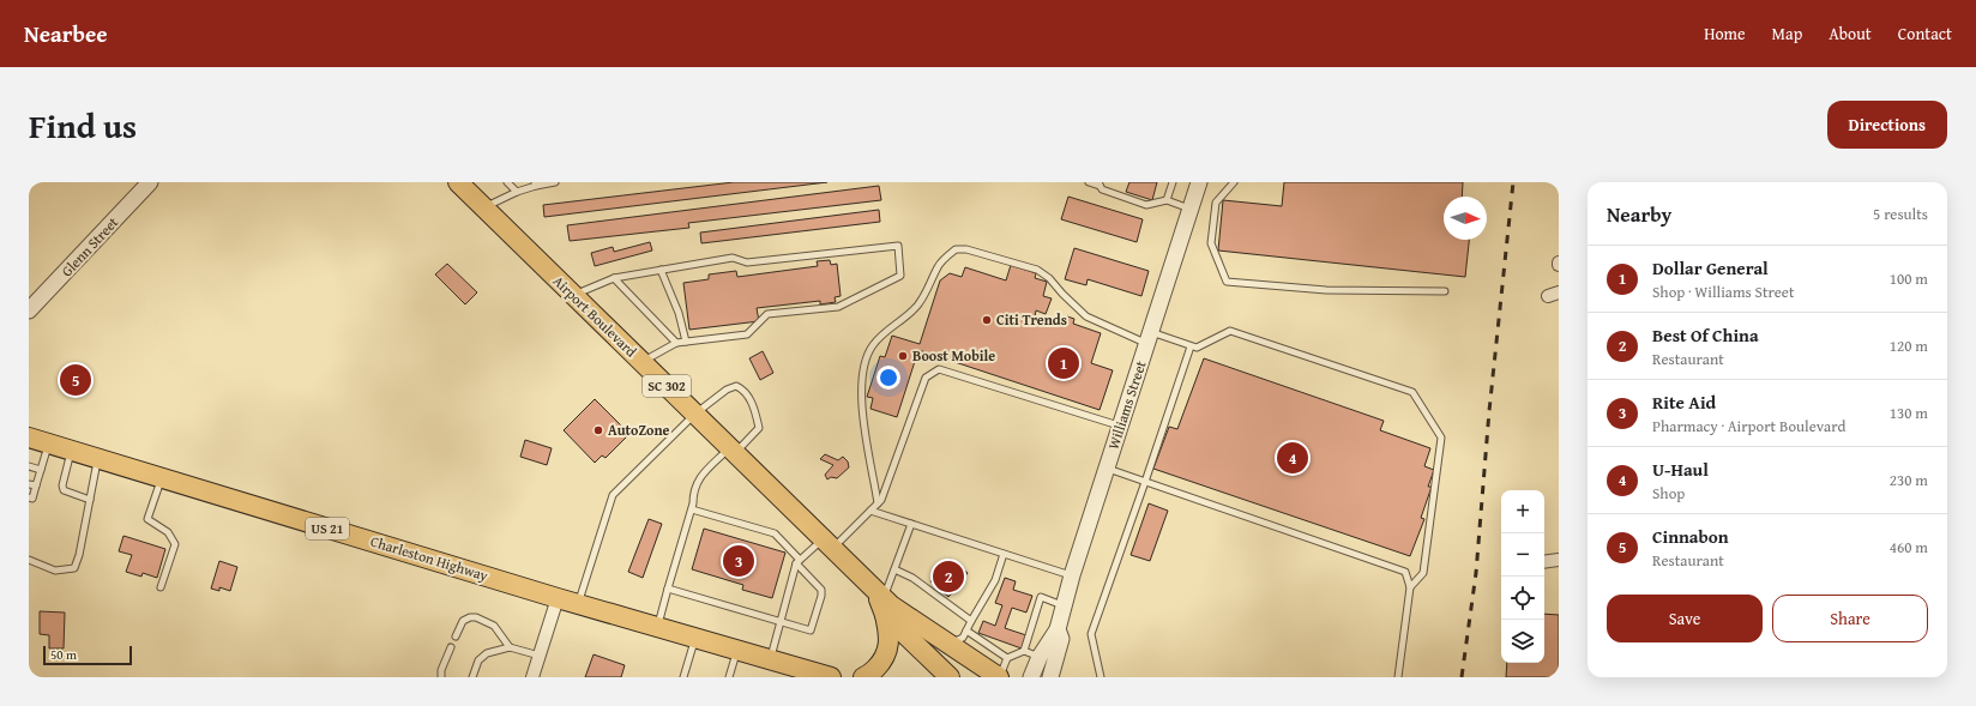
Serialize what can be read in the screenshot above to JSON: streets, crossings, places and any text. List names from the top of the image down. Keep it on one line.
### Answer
{"streets":{"main road":["Airport Boulevard","SC 302","US 21","Charleston Highway"],"street":["Glenn Street","Williams Street"]},"places":["Citi Trends","Boost Mobile","AutoZone"],"scale_bar":"50 m","north":"right","page":{"header":"Nearbee","nav":["Home","Map","About","Contact"],"title":"Find us","buttons":["Directions",["Save","Share"]],"heading":["Nearby","5 results"],"list":[{"mark":"1","name":"Dollar General","note":"Shop · Williams Street","value":"100 m"},{"mark":"2","name":"Best Of China","note":"Restaurant","value":"120 m"},{"mark":"3","name":"Rite Aid","note":"Pharmacy · Airport Boulevard","value":"130 m"},{"mark":"4","name":"U-Haul","note":"Shop","value":"230 m"},{"mark":"5","name":"Cinnabon","note":"Restaurant","value":"460 m"}],"pins":["1","5","4","3","2"],"map_buttons":["+","−"],"scale":"50 m"}}
